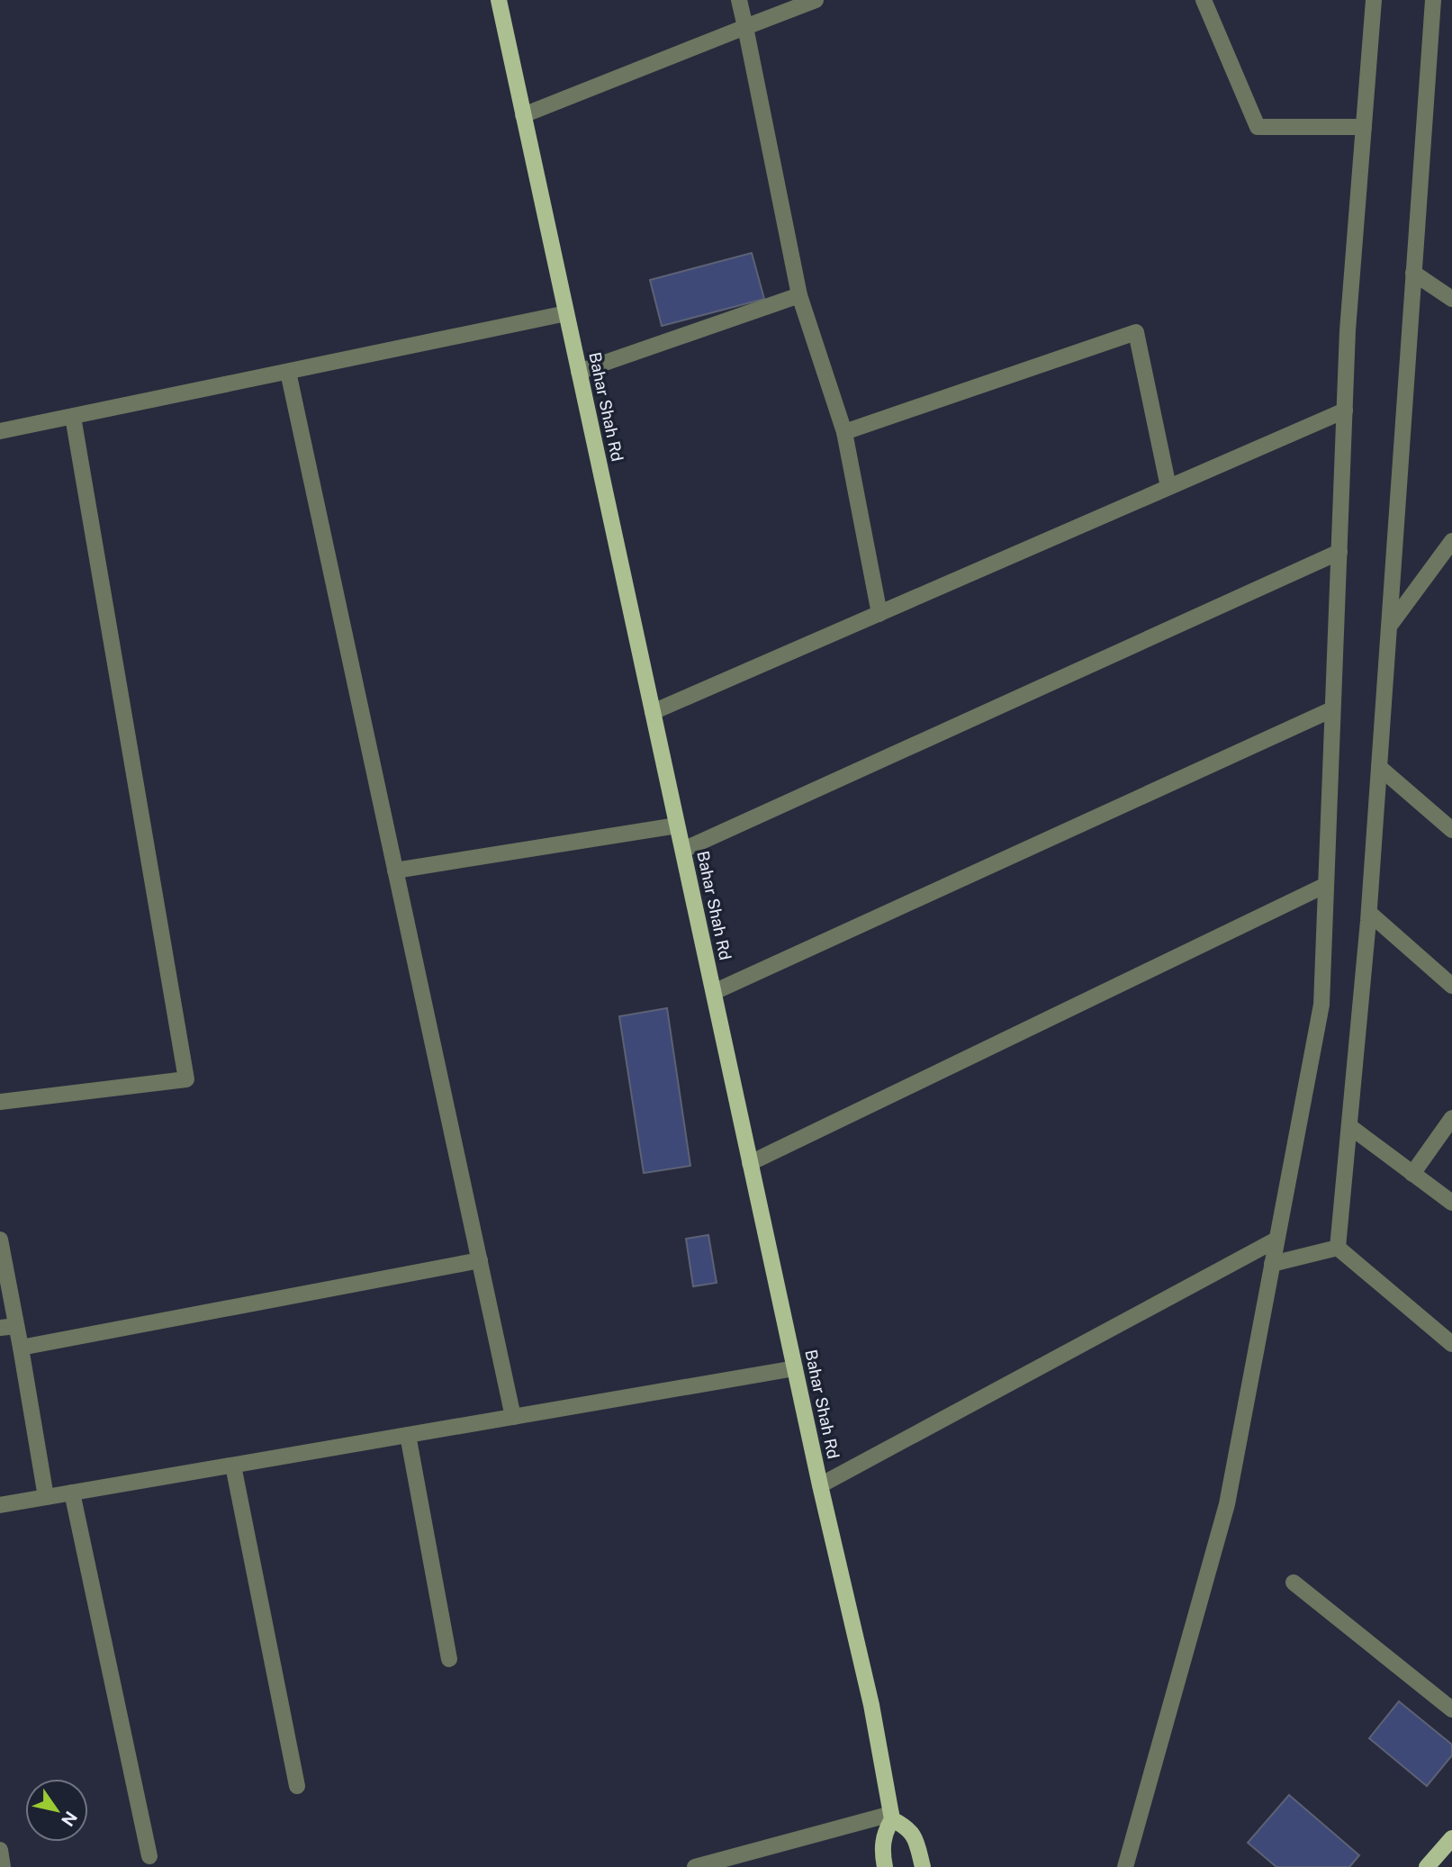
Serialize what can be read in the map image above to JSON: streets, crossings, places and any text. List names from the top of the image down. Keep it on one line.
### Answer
{"streets":{"main road":["Bahar Shah Rd"]},"north":"bottom right"}
